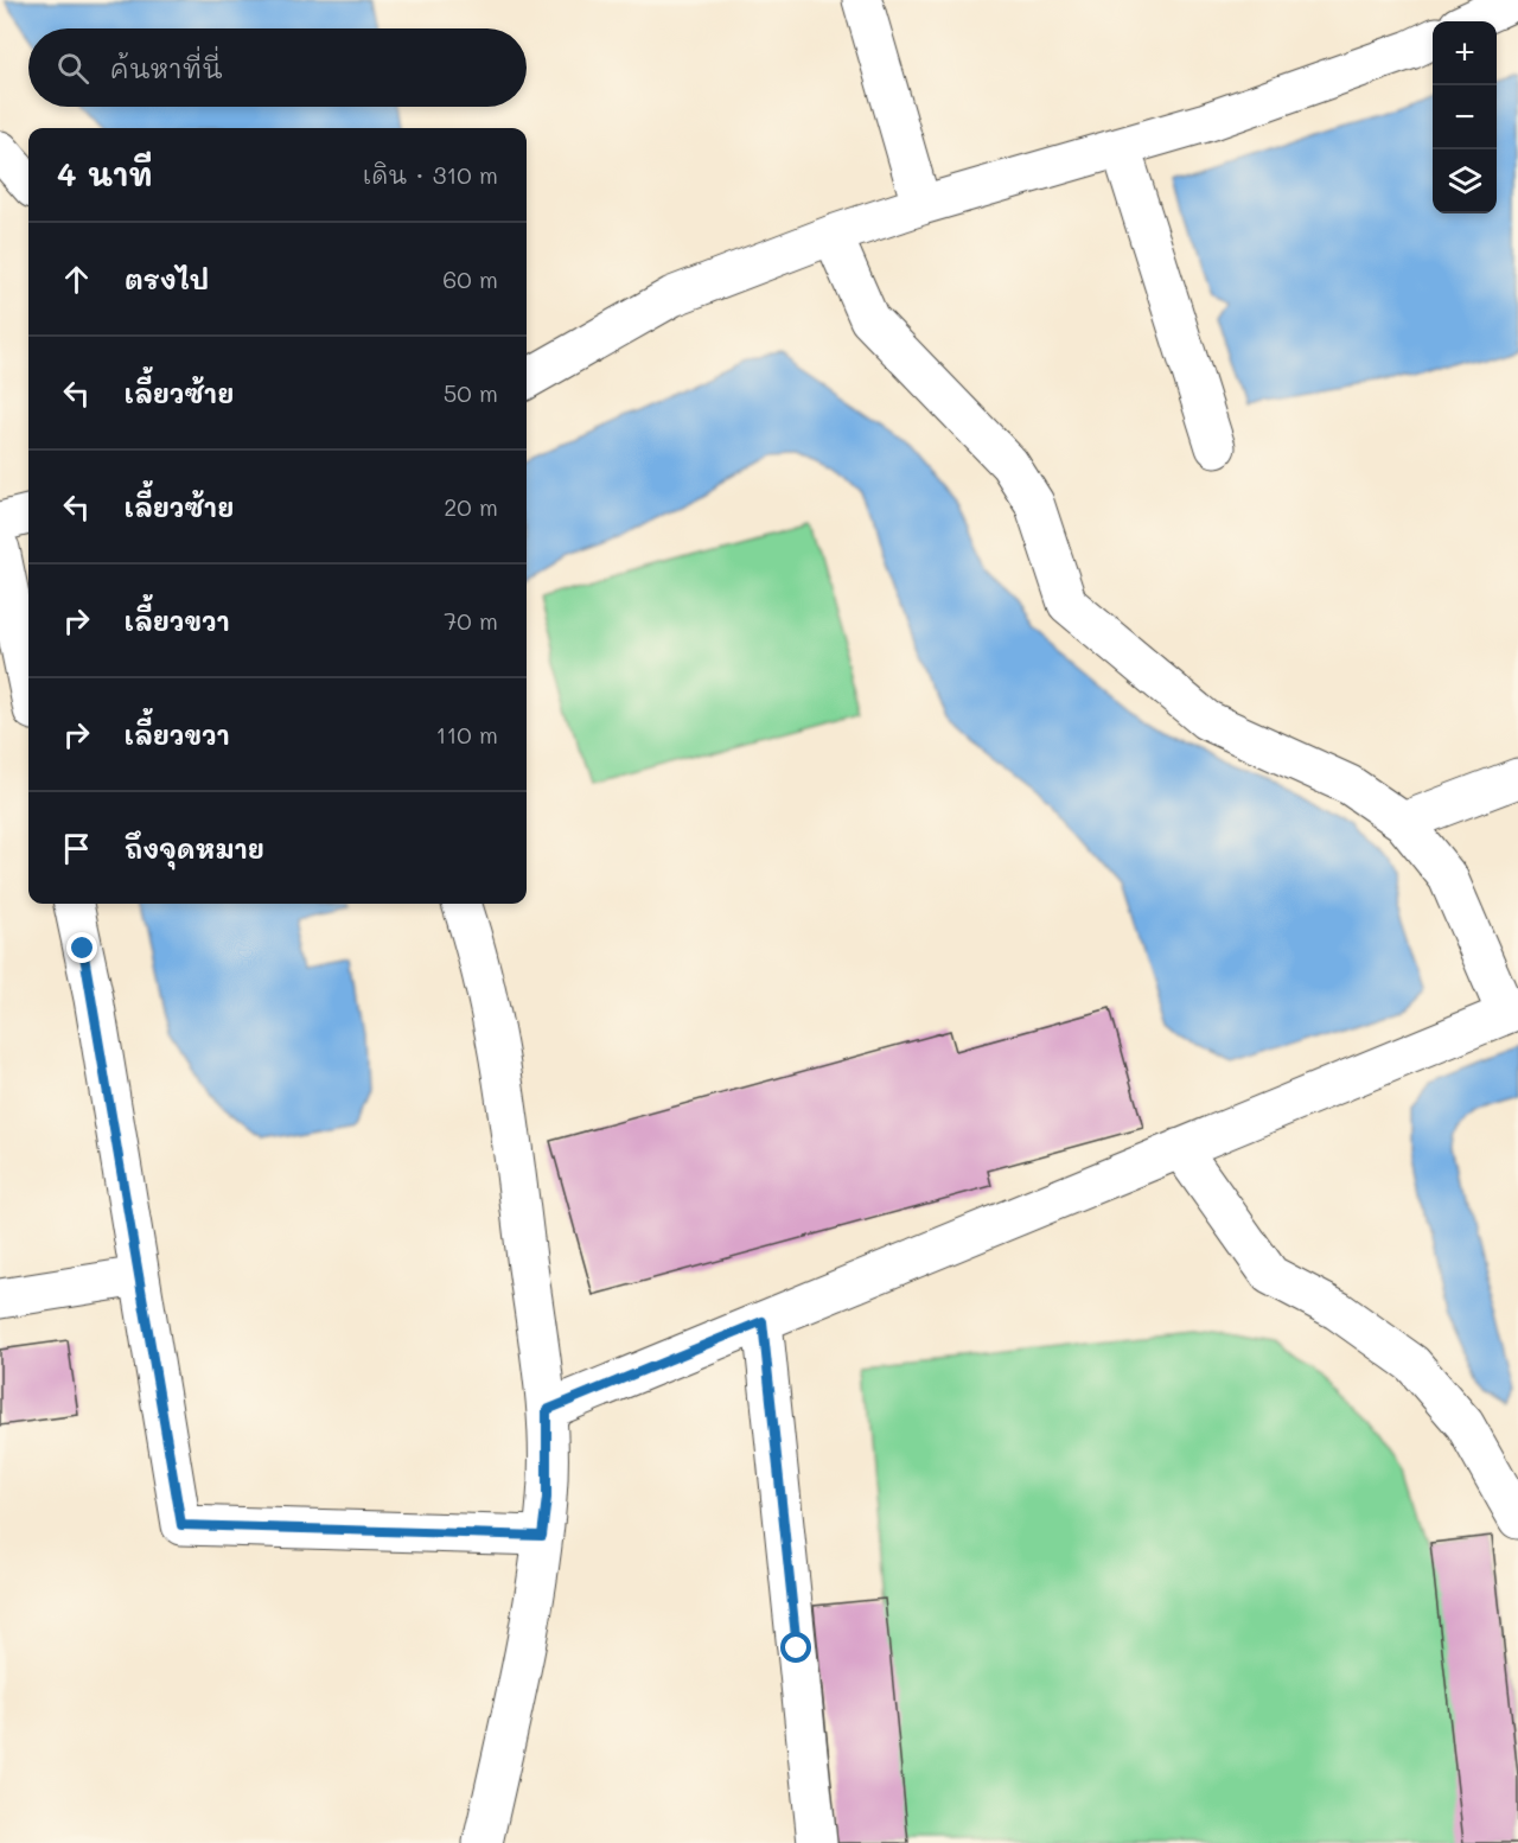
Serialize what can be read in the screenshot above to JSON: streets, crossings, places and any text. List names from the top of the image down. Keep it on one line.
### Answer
{"page":{"map_buttons":["+","−"],"search":"ค้นหาที่นี่","heading":["4 นาที","เดิน · 310 m"],"list":[["ตรงไป","60 m"],["เลี้ยวซ้าย","50 m"],["เลี้ยวซ้าย","20 m"],["เลี้ยวขวา","70 m"],["เลี้ยวขวา","110 m"],"ถึงจุดหมาย"]}}
